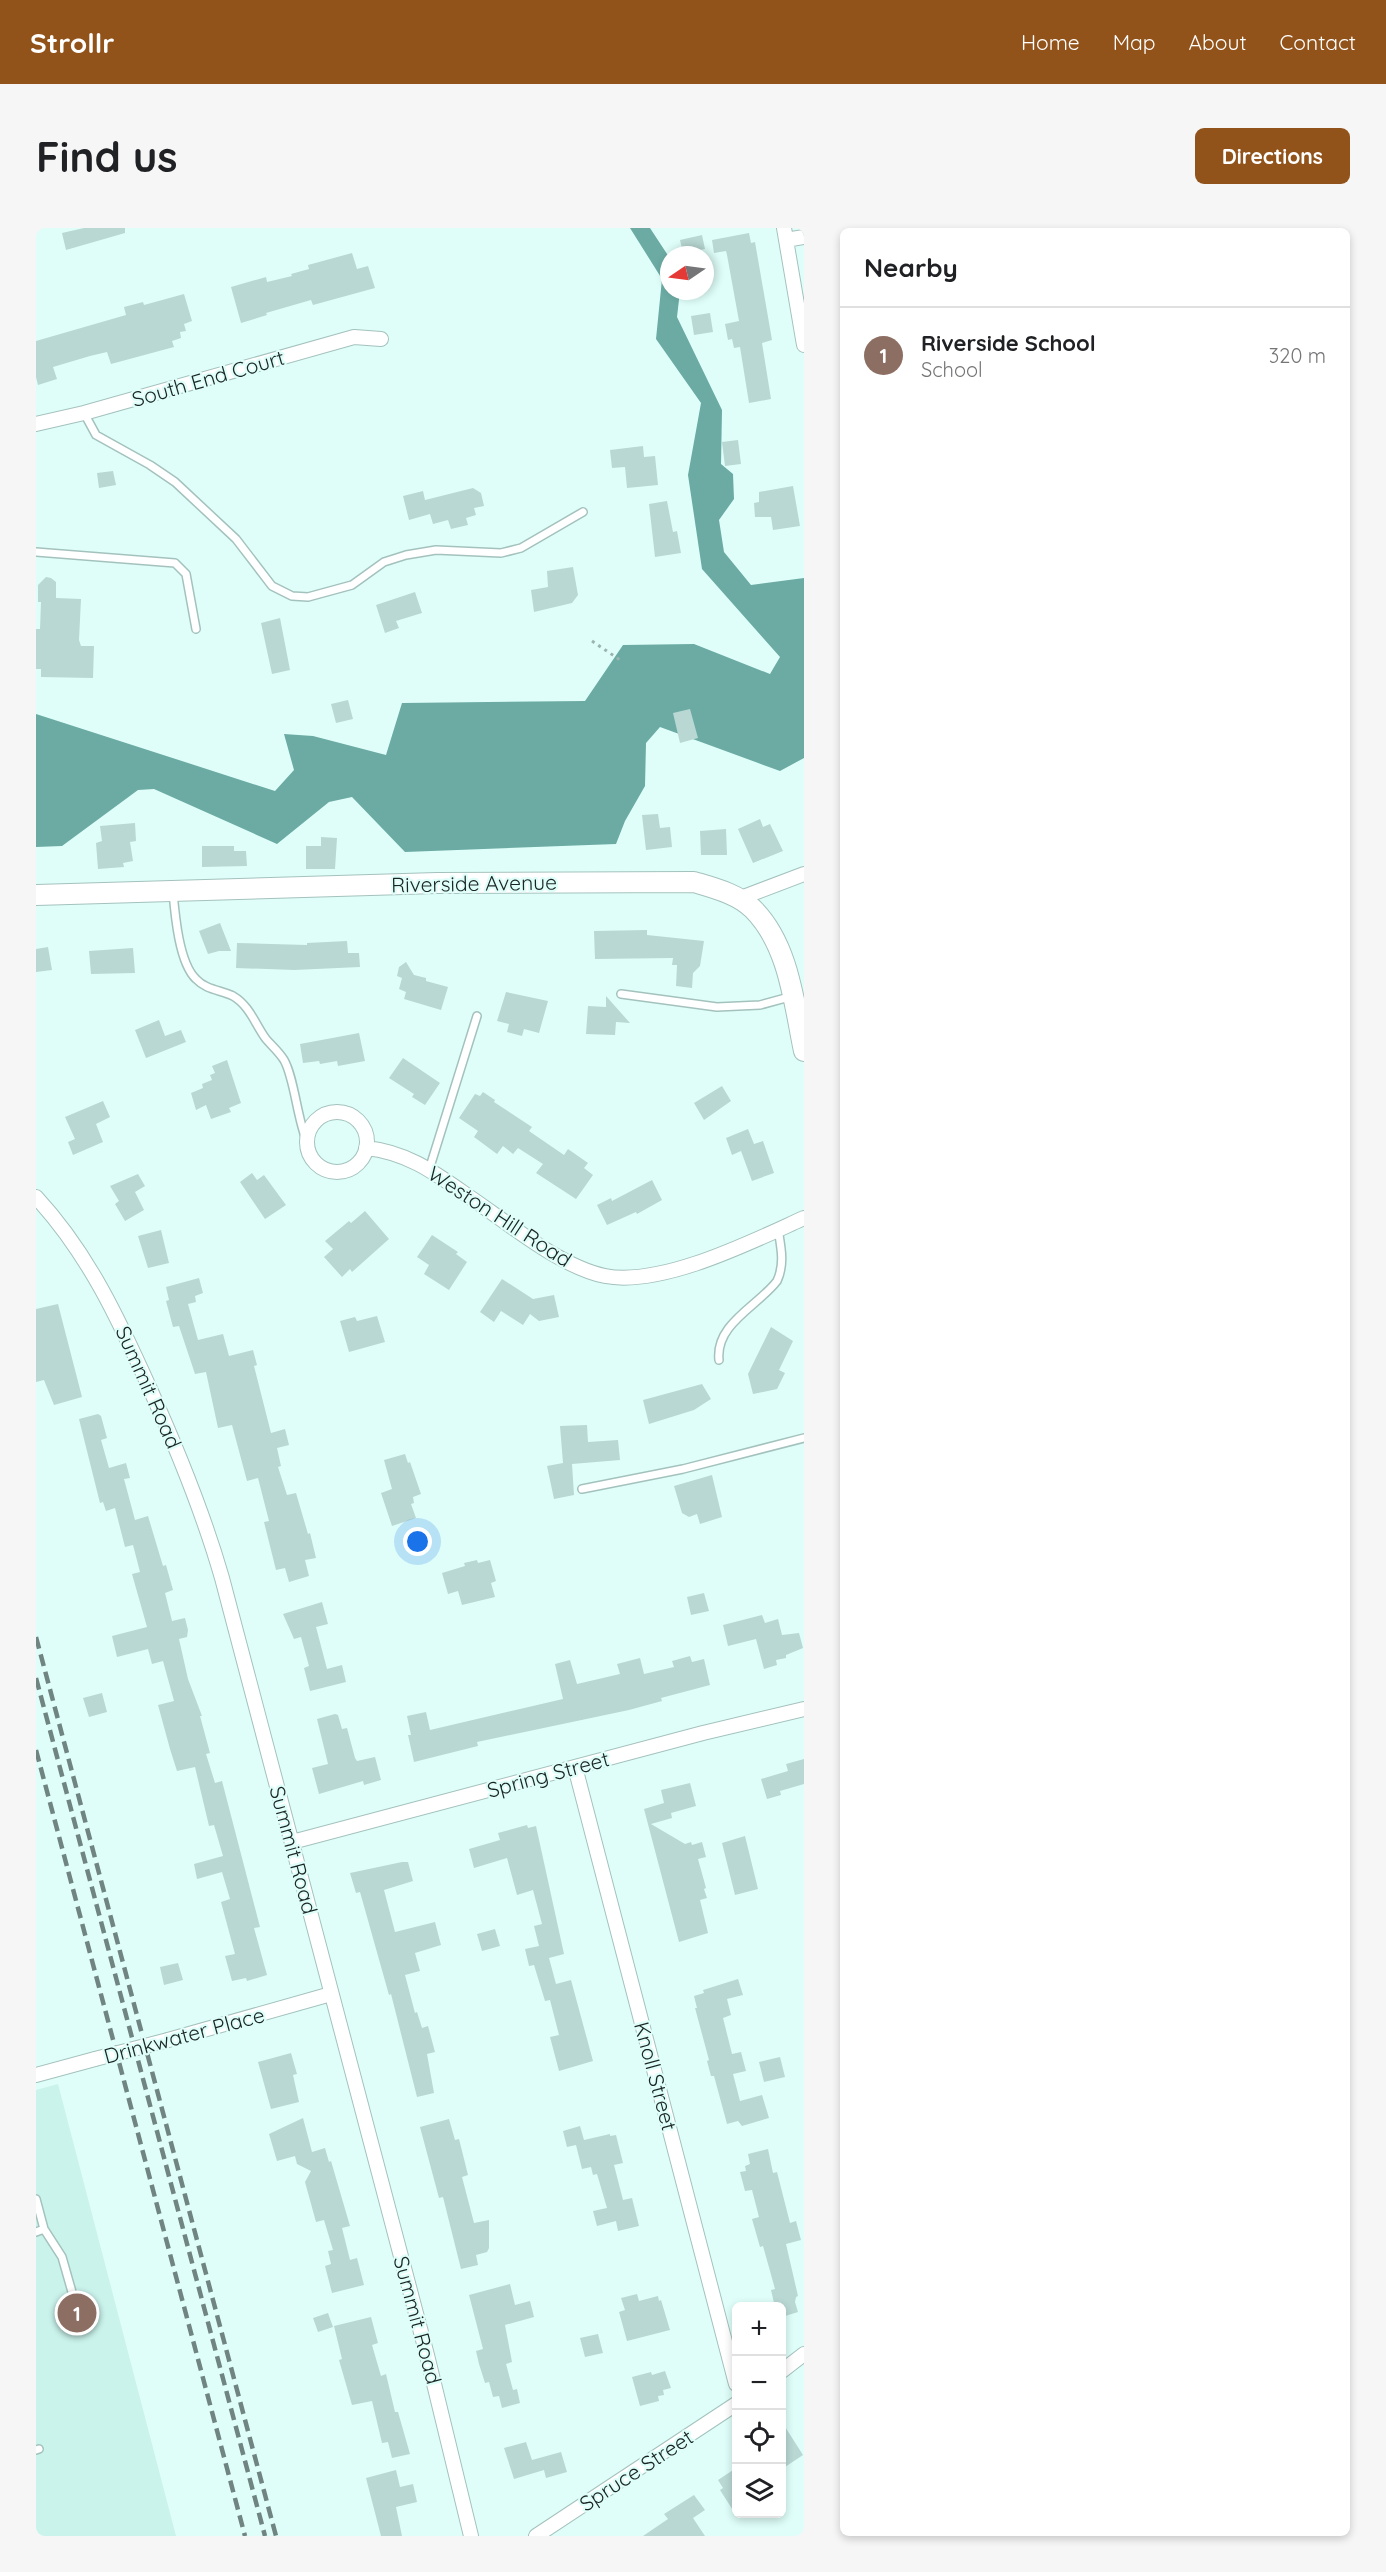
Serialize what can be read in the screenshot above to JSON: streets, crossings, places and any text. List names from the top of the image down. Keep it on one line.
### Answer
{"streets":{"street":["South End Court","Riverside Avenue","Weston Hill Road","Summit Road","Spring Street","Drinkwater Place","Knoll Street","Spruce Street"]},"crossings":[["Summit Road","Spring Street"],["Summit Road","Drinkwater Place"],["Spring Street","Knoll Street"]],"north":"left","page":{"header":"Strollr","nav":["Home","Map","About","Contact"],"buttons":"Directions","title":"Find us","heading":"Nearby","list":[{"mark":"1","name":"Riverside School","note":"School","value":"320 m"}],"pins":"1","map_buttons":["+","−"]}}
